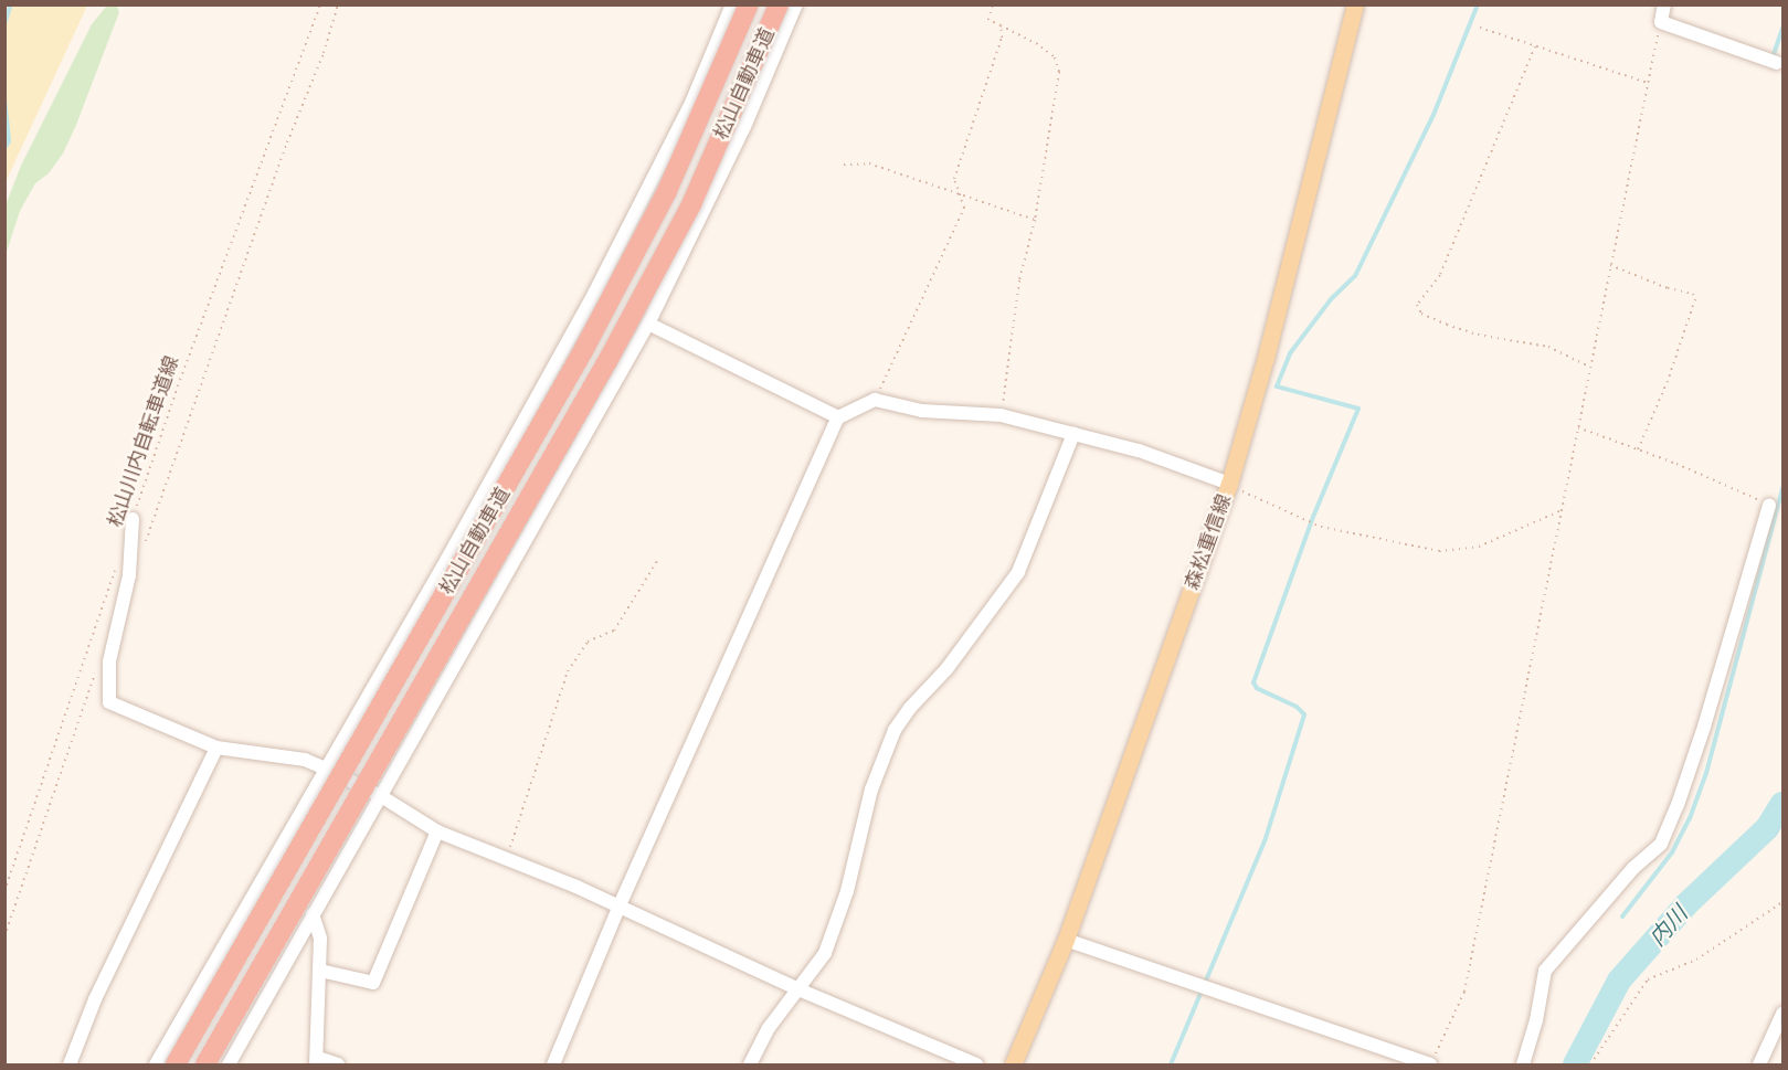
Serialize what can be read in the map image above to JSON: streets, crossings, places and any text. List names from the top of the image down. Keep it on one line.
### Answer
{"streets":{"highway":["松山自動車道"],"main road":["森松重信線"],"path":["松山川内自転車道線"]},"water":["内川"]}
